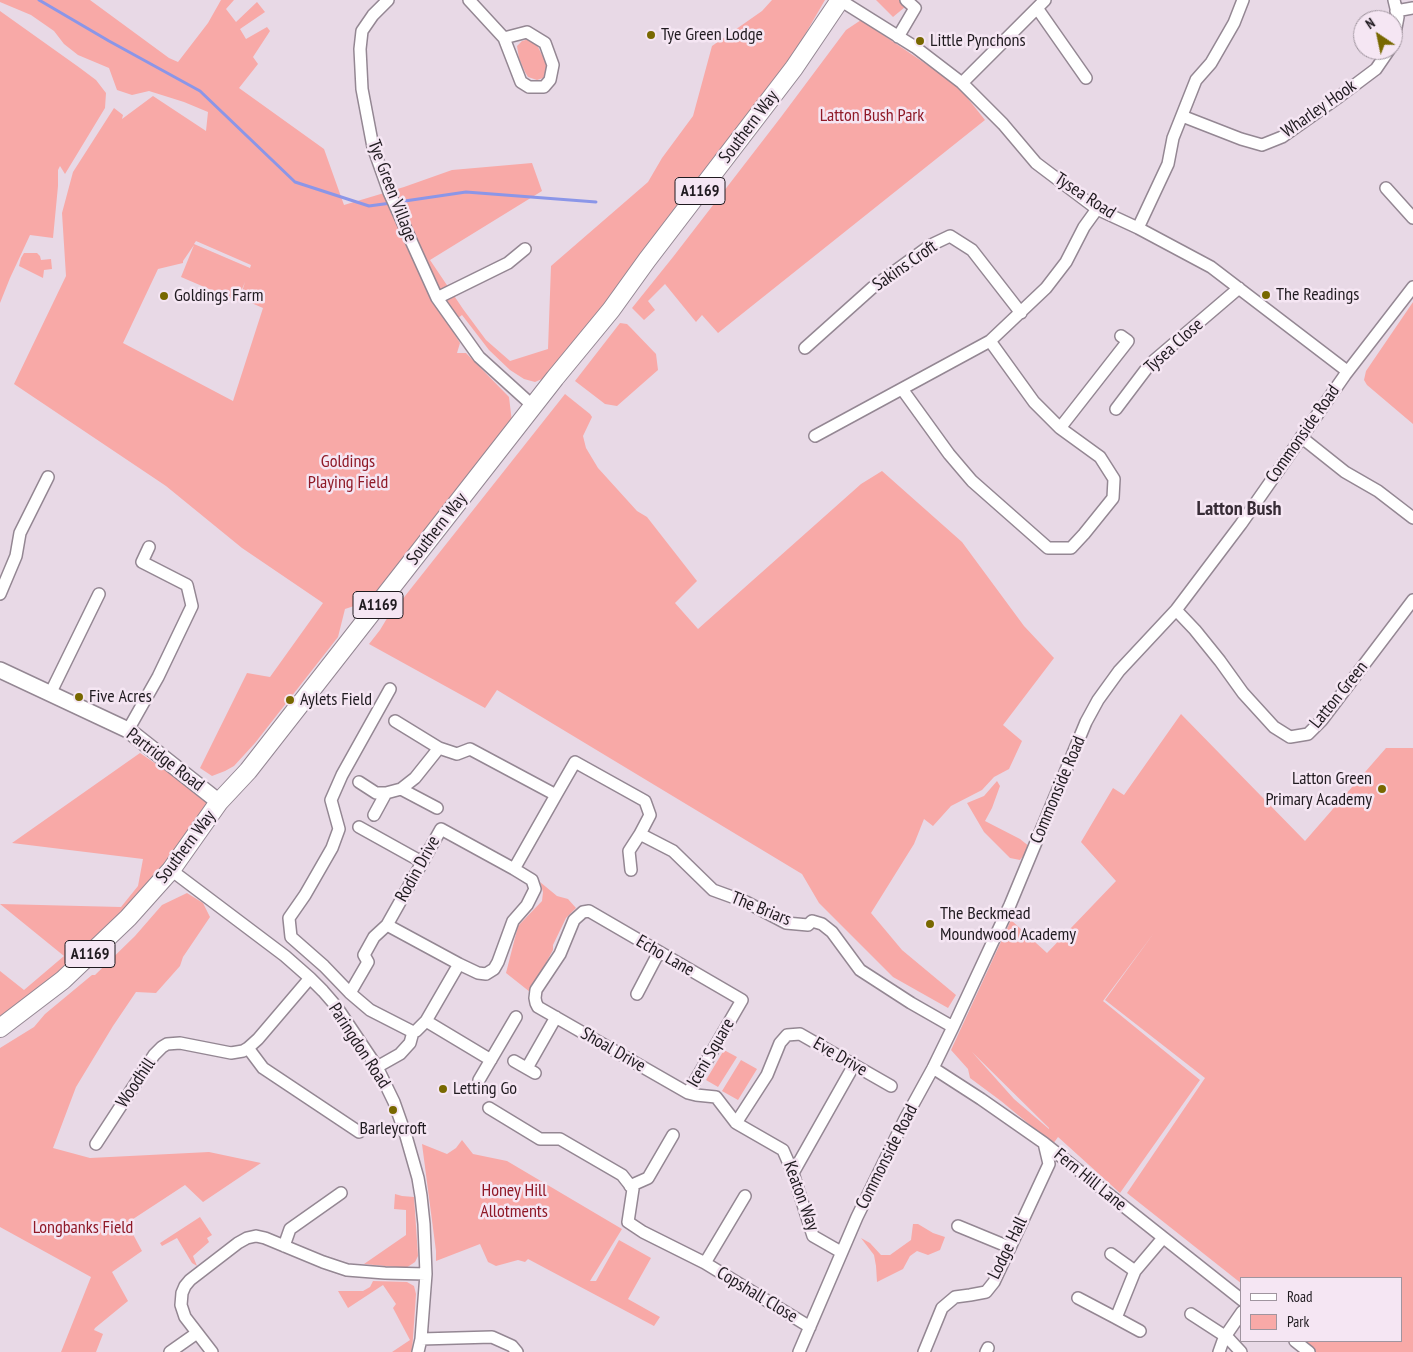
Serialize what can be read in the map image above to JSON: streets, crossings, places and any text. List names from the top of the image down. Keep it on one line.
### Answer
{"streets":{"main road":["Southern Way","A1169"],"street":["Wharley Hook","Tye Green Village","Tysea Road","Sakins Croft","Tysea Close","Commonside Road","Latton Green","Partridge Road","Rodin Drive","The Briars","Echo Lane","Paringdon Road","Shoal Drive","Iceni Square","Eve Drive","Woodhill","Fern Hill Lane","Keaton Way","Lodge Hall","Copshall Close"]},"crossings":[["Southern Way","Tye Green Village"],["Southern Way","Tysea Road"],["Southern Way","Partridge Road"],["Southern Way","Paringdon Road"],["Tysea Road","Tysea Close"],["Tysea Road","Commonside Road"],["Commonside Road","Latton Green"],["Commonside Road","The Briars"],["Commonside Road","Fern Hill Lane"],["Commonside Road","Keaton Way"],["Commonside Road","Copshall Close"],["Echo Lane","Shoal Drive"],["Echo Lane","Iceni Square"],["Shoal Drive","Iceni Square"],["Iceni Square","Eve Drive"],["Iceni Square","Keaton Way"],["Eve Drive","Keaton Way"],["Fern Hill Lane","Lodge Hall"]],"districts":["Latton Bush"],"parks":["Latton Bush Park","Goldings Playing Field","Honey Hill Allotments","Longbanks Field"],"places":["Tye Green Lodge","Little Pynchons","The Readings","Goldings Farm","Five Acres","Aylets Field","Latton Green Primary Academy","The Beckmead Moundwood Academy","Letting Go","Barleycroft"],"legend":["Road","Park"],"north":"top left"}
